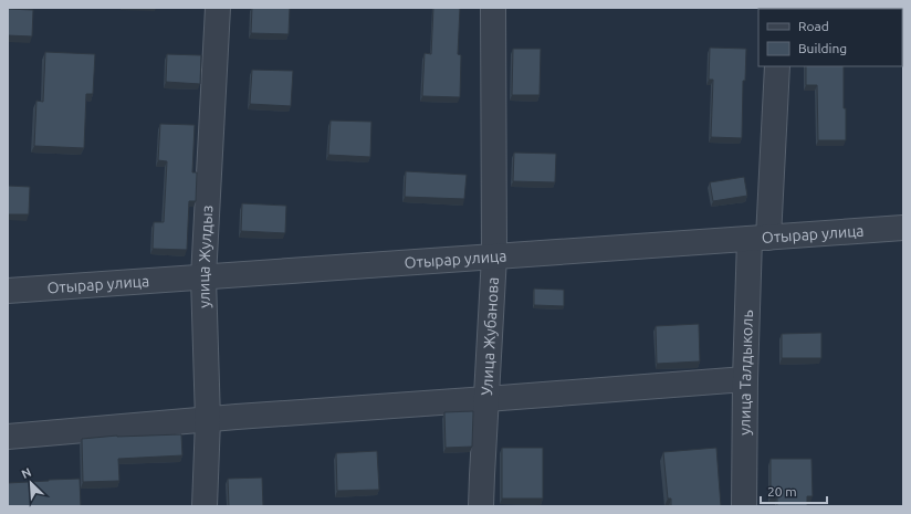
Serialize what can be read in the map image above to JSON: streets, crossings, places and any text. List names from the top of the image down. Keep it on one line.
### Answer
{"streets":{"street":["Отырар улица","улица Жулдыз","Улица Жубанова","улица Талдыколь"]},"crossings":[["Отырар улица","улица Жулдыз"],["Отырар улица","Улица Жубанова"],["Отырар улица","улица Талдыколь"]],"legend":["Road","Building"],"scale_bar":"20 m","north":"top left"}
